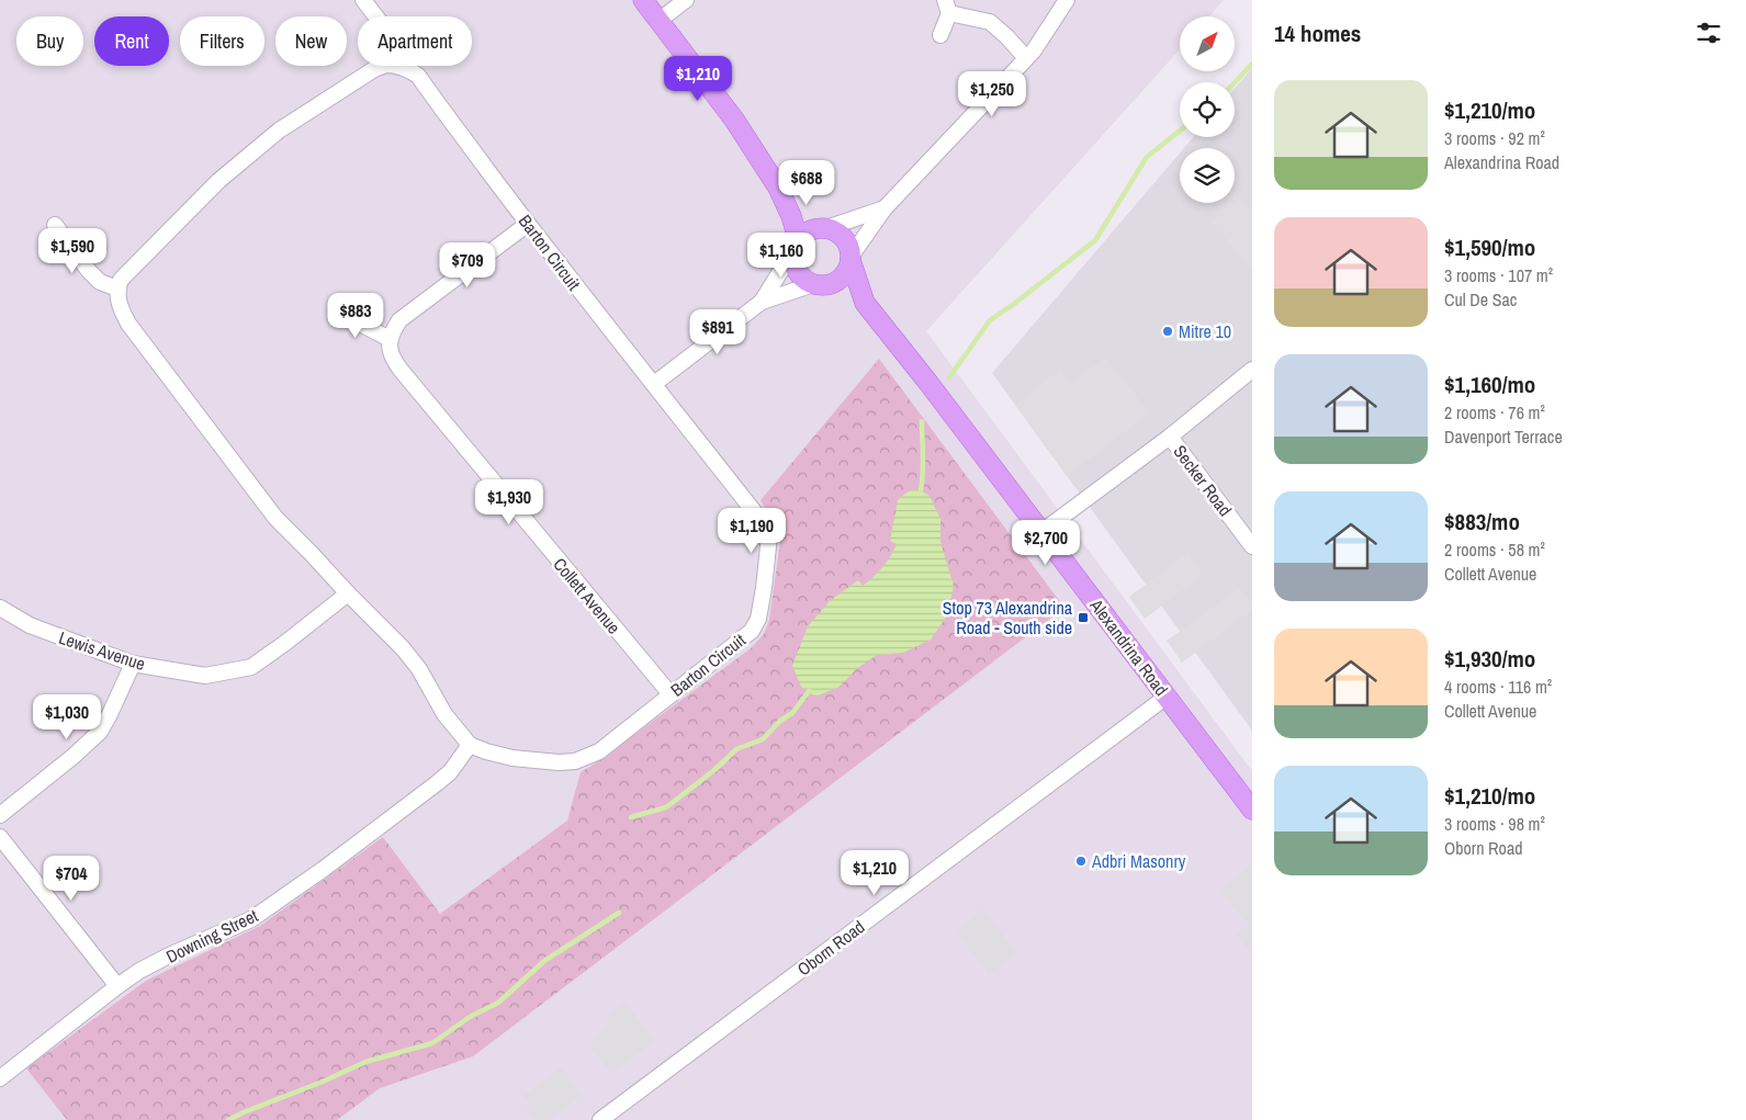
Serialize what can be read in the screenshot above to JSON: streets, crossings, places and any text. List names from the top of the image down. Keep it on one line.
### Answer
{"streets":{"main road":["Alexandrina Road"],"street":["Barton Circuit","Secker Road","Collett Avenue","Lewis Avenue","Downing Street","Oborn Road"]},"crossings":[["Barton Circuit","Collett Avenue"],["Barton Circuit","Downing Street"],["Secker Road","Alexandrina Road"],["Alexandrina Road","Oborn Road"]],"places":{"other":["Mitre 10","Adbri Masonry"],"transit":["Stop 73 Alexandrina Road - South side"]},"north":"top right","page":{"heading":"14 homes","chip":["Buy","Rent","Filters","New","Apartment"],"price":["$1,210","$1,250","$688","$1,590","$1,160","$709","$883","$891","$1,930","$1,190","$2,700","$1,030","$1,210","$704"],"list":[{"name":"$1,210/mo","note":"3 rooms · 92 m² · Alexandrina Road"},{"name":"$1,590/mo","note":"3 rooms · 107 m² · Cul De Sac"},{"name":"$1,160/mo","note":"2 rooms · 76 m² · Davenport Terrace"},{"name":"$883/mo","note":"2 rooms · 58 m² · Collett Avenue"},{"name":"$1,930/mo","note":"4 rooms · 116 m² · Collett Avenue"},{"name":"$1,210/mo","note":"3 rooms · 98 m² · Oborn Road"}]}}
